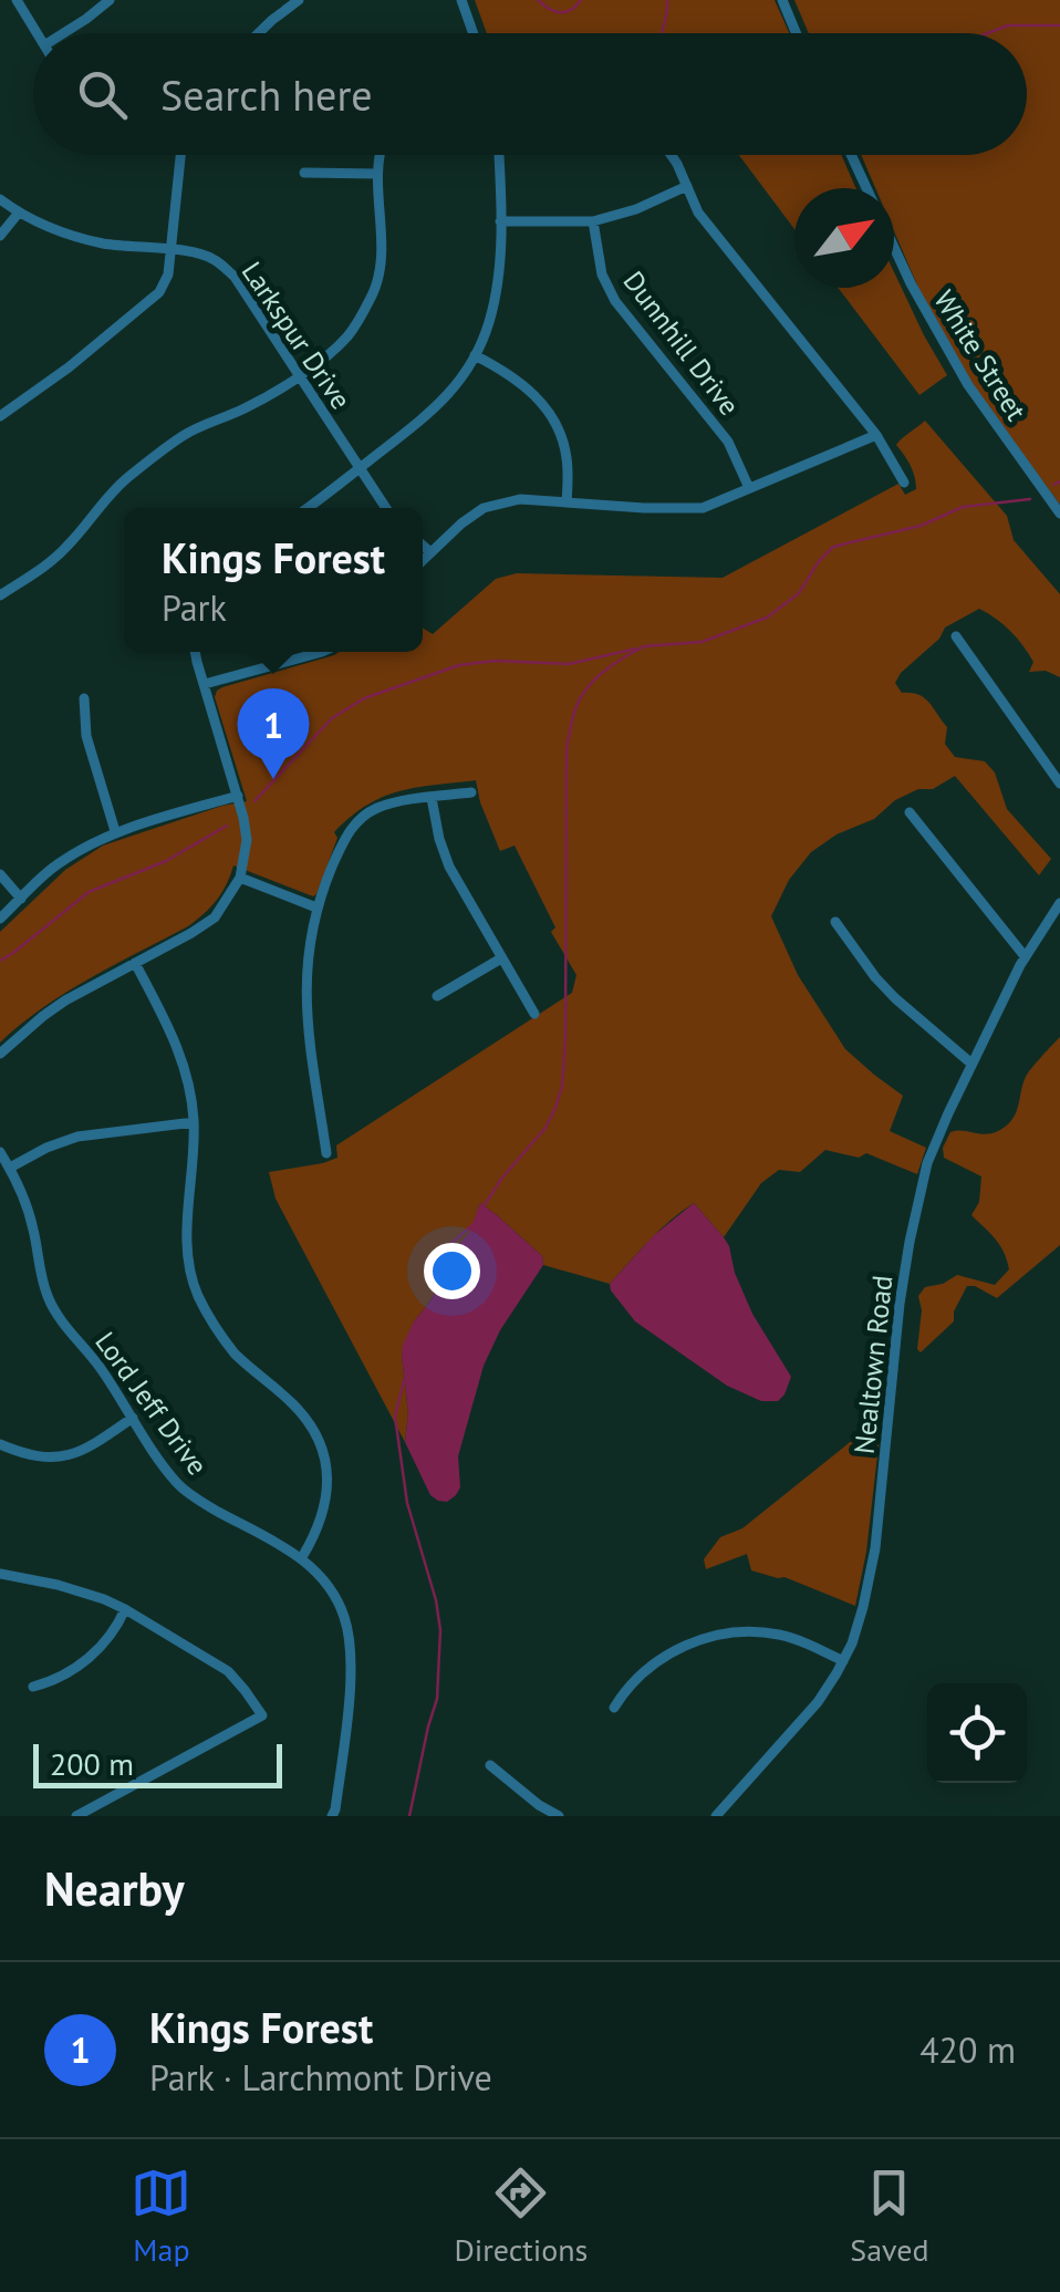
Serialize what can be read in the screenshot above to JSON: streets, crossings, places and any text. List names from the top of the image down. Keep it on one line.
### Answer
{"streets":{"street":["Larkspur Drive","Dunnhill Drive","White Street","Nealtown Road","Lord Jeff Drive"]},"scale_bar":"200 m","north":"top right","page":{"search":"Search here","popup":["Kings Forest","Park"],"pins":"1","scale":"200 m","heading":"Nearby","list":[{"mark":"1","name":"Kings Forest","note":"Park · Larchmont Drive","value":"420 m"}],"nav":["Map","Directions","Saved"]}}
